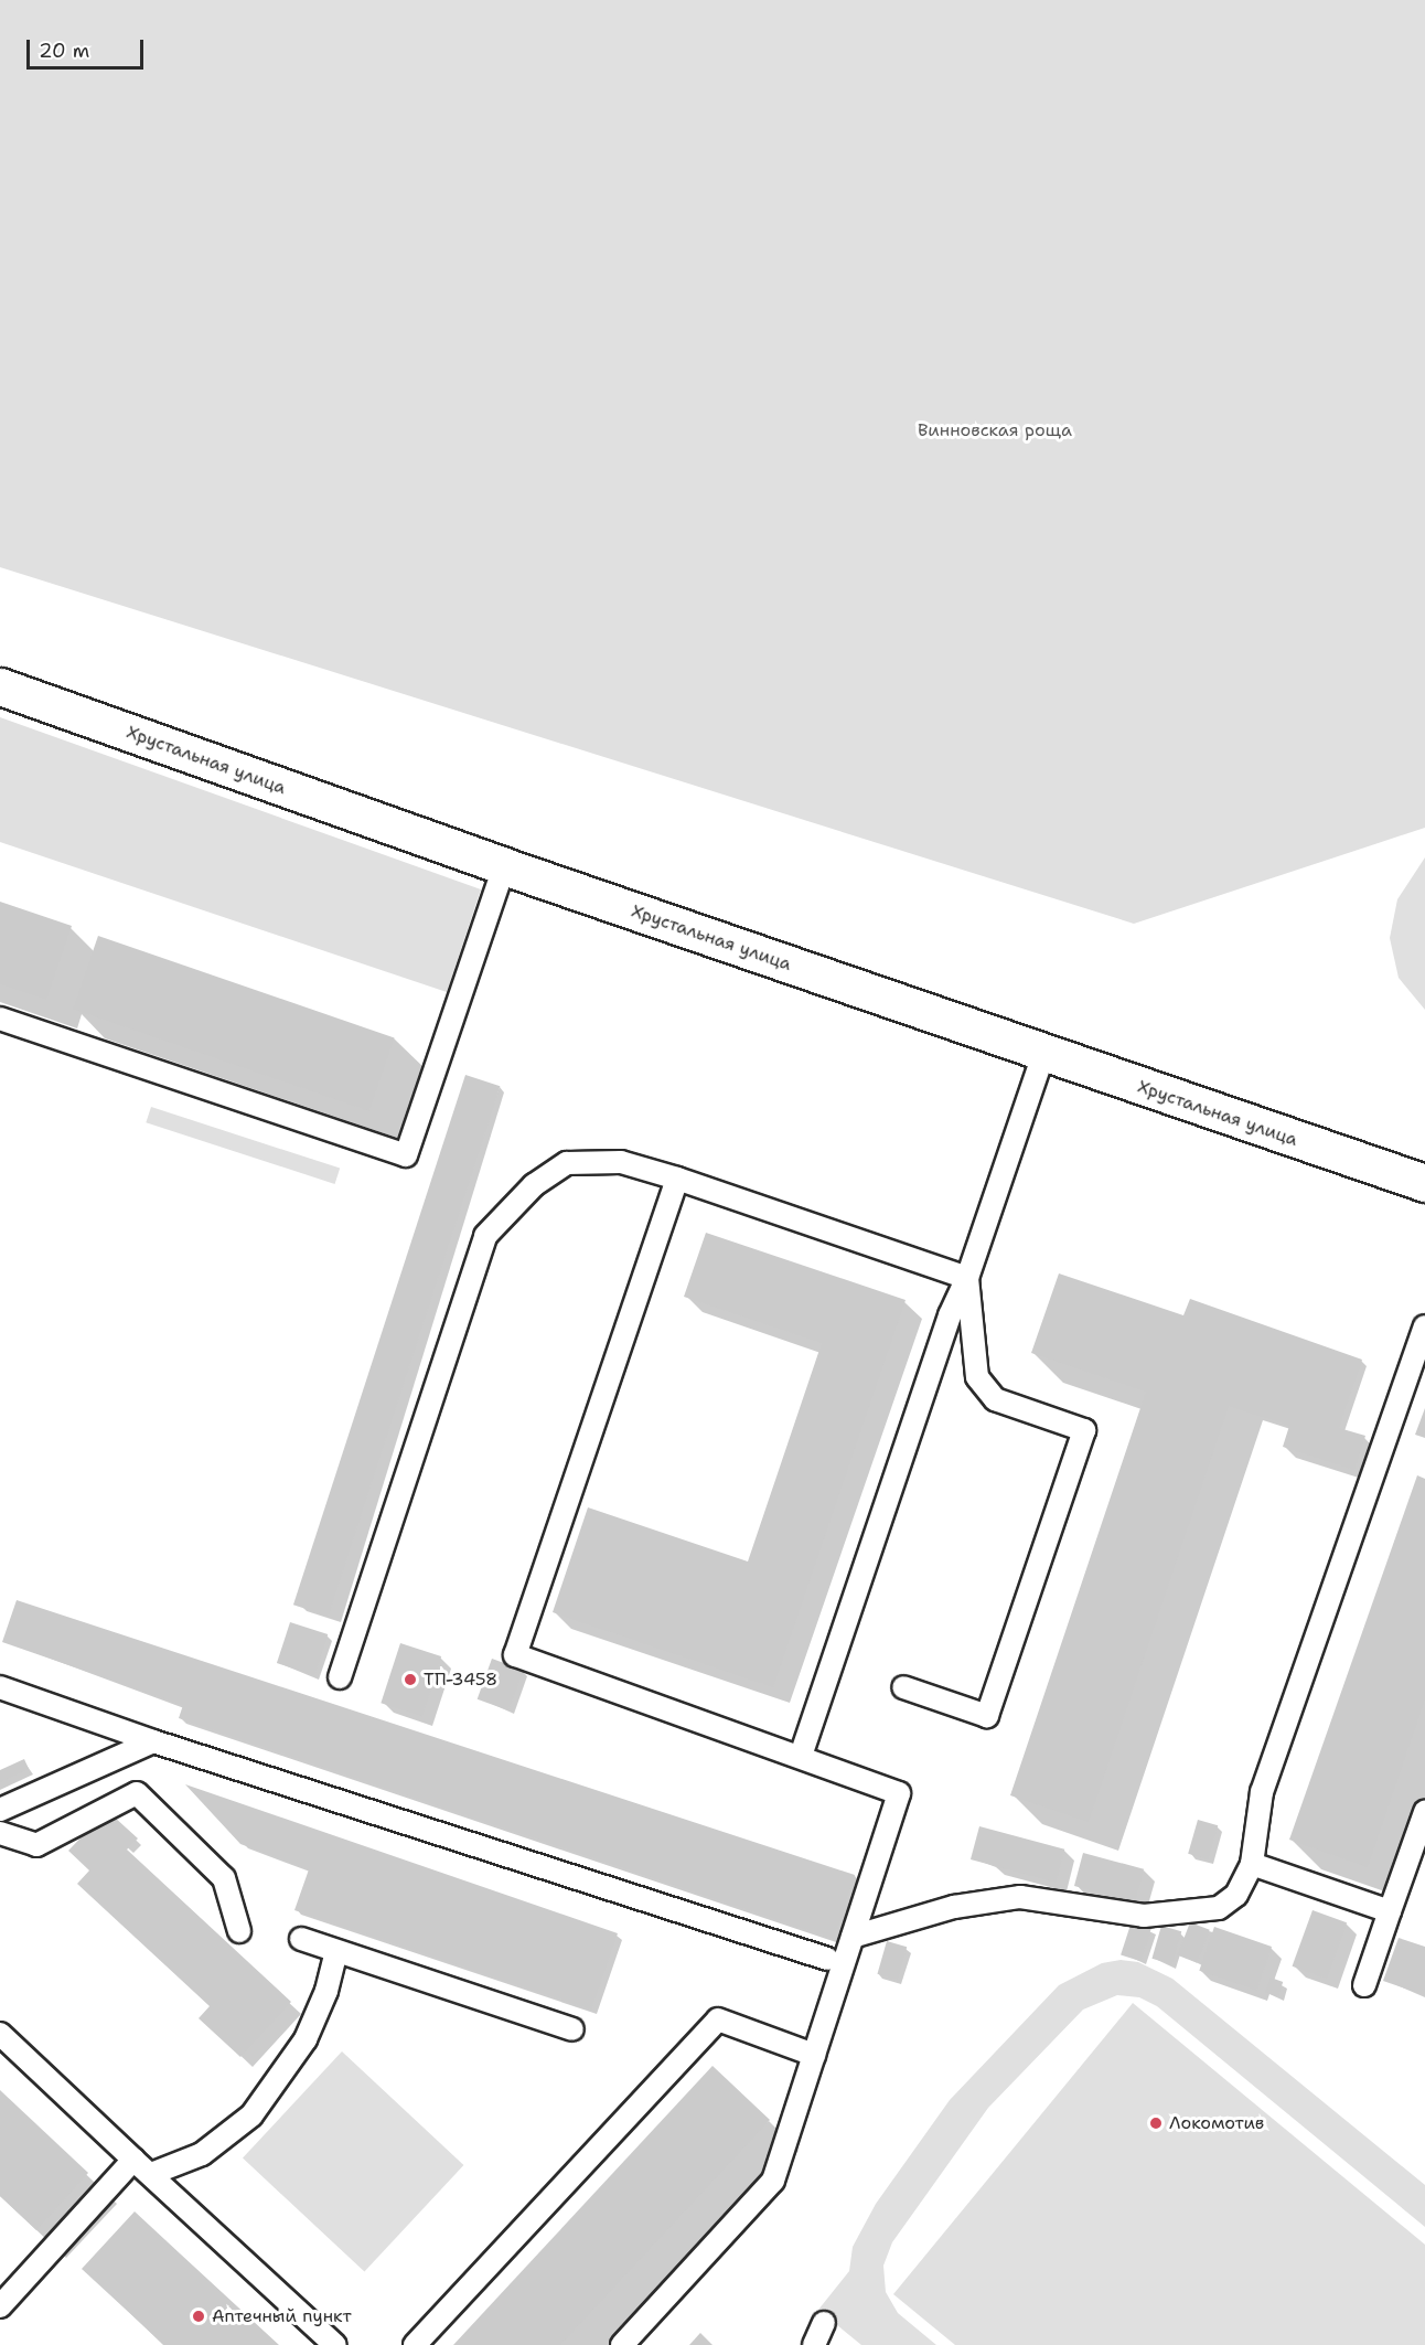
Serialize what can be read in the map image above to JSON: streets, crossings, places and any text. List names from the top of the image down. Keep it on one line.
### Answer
{"streets":{"main road":["Хрустальная улица"]},"parks":["Винновская роща"],"places":["ТП-3458","Локомотив","Аптечный пункт"],"scale_bar":"20 m"}
